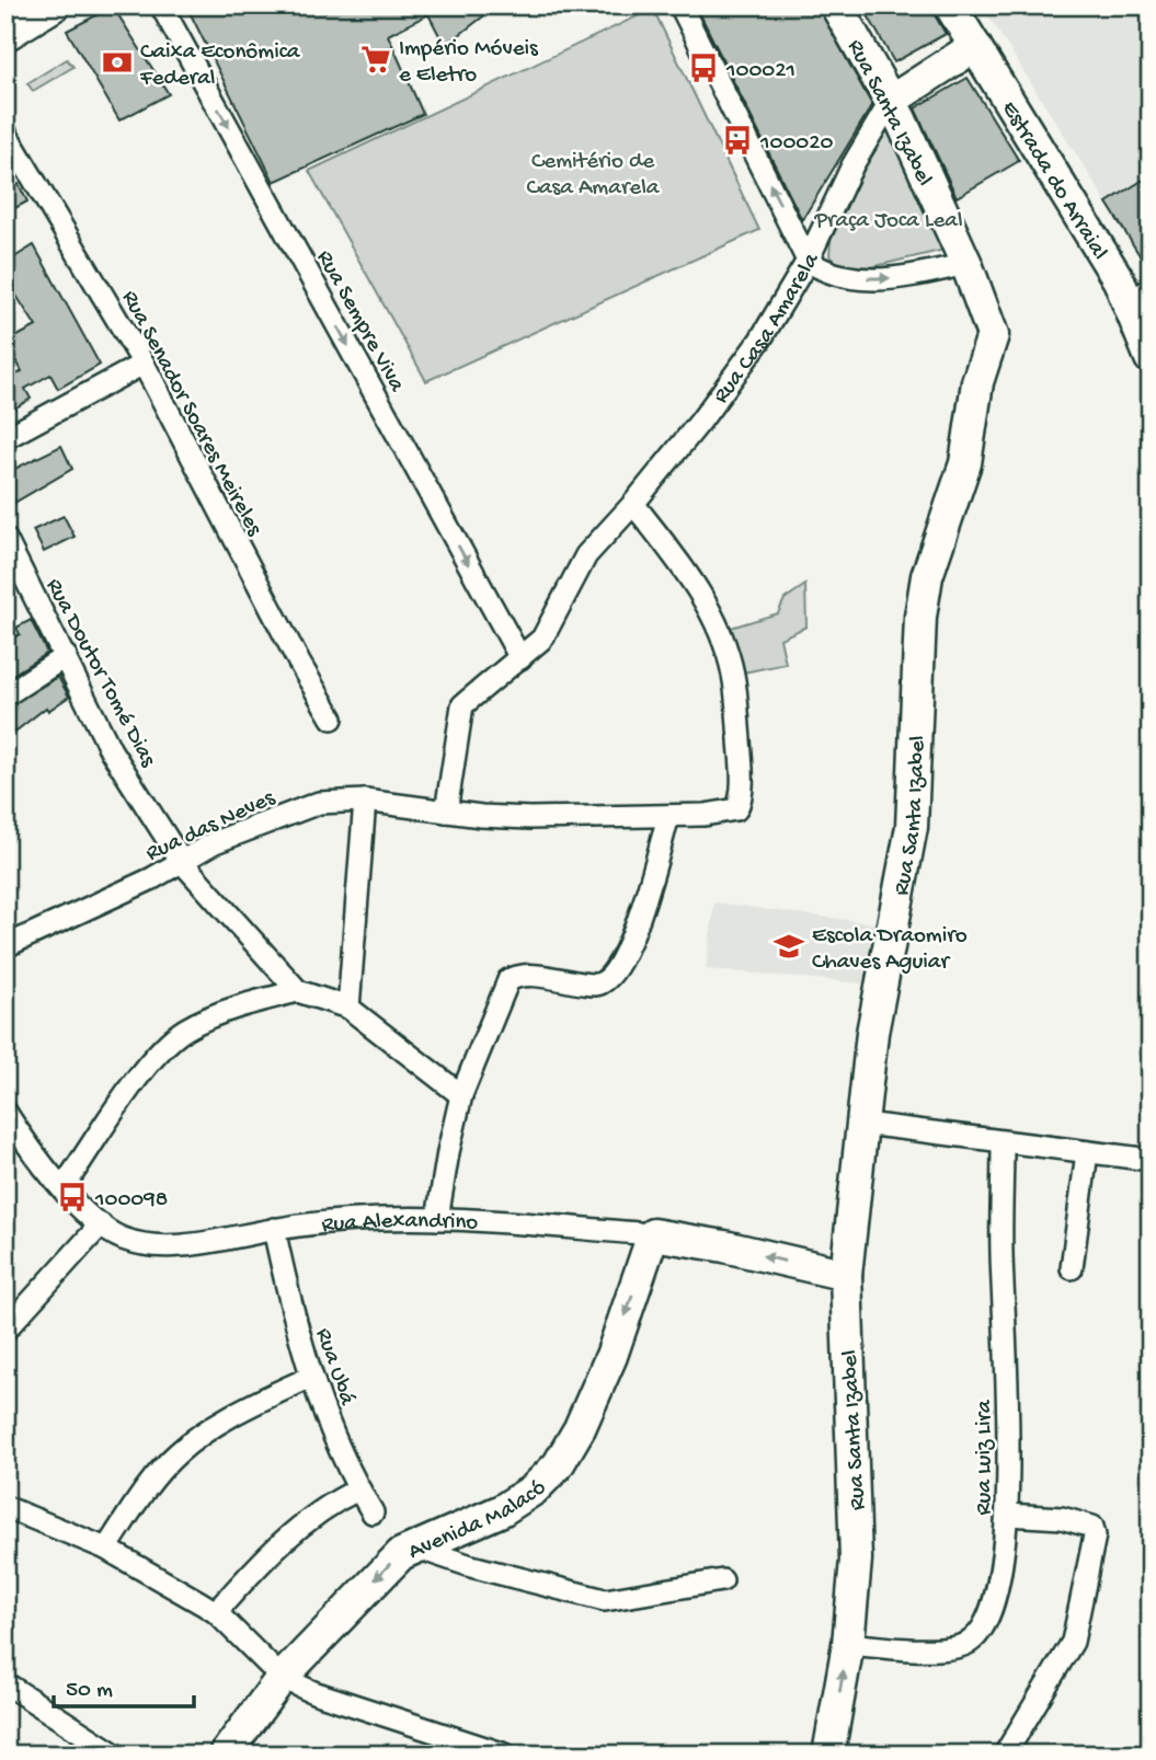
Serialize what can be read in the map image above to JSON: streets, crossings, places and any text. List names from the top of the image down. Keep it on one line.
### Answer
{"streets":{"street":["Rua Santa Izabel","Estrada do Arraial","Rua Sempre Viva","Rua Casa Amarela","Rua Senador Soares Meireles","Rua Doutor Tomé Dias","Rua das Neves","Rua Alexandrino","Rua Ubá","Rua Luiz Lira","Avenida Malacó"]},"crossings":[["Rua Santa Izabel","Rua Casa Amarela"],["Rua Santa Izabel","Rua Alexandrino"],["Rua Santa Izabel","Rua Luiz Lira"],["Estrada do Arraial","Rua Casa Amarela"],["Rua Sempre Viva","Rua Casa Amarela"],["Rua Casa Amarela","Rua das Neves"],["Rua Doutor Tomé Dias","Rua das Neves"],["Rua Alexandrino","Rua Ubá"],["Rua Alexandrino","Avenida Malacó"]],"one_way":["Rua Sempre Viva"],"parks":["Cemitério de Casa Amarela","Praça Joca Leal"],"places":{"supermarket":["Império Móveis e Eletro"],"bank":["Caixa Econômica Federal"],"bus stop":["100021","100020","100098"],"school or university":["Escola Draomiro Chaves Aguiar"]},"scale_bar":"50 m"}
